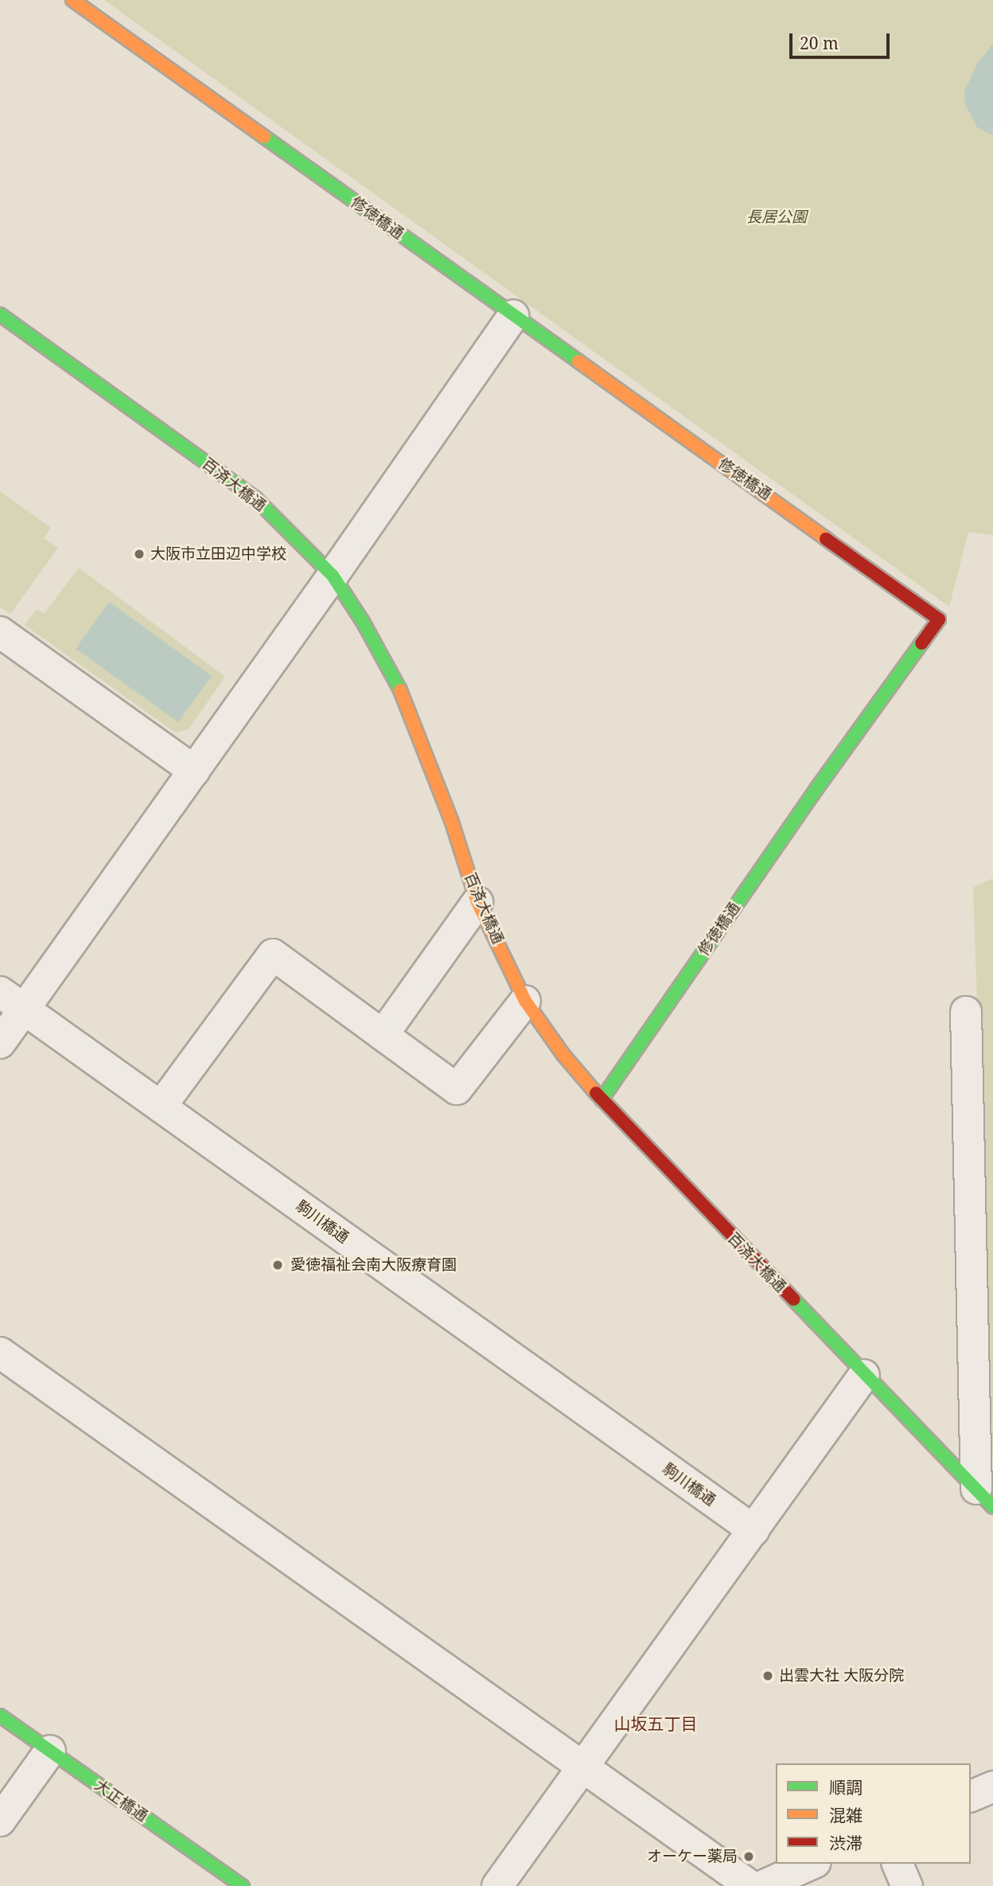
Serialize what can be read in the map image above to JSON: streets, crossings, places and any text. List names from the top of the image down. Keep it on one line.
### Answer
{"streets":{"street":["修徳橋通","百済大橋通","駒川橋通","大正橋通"]},"crossings":[["修徳橋通","百済大橋通"]],"districts":["山坂五丁目"],"parks":["長居公園"],"places":["大阪市立田辺中学校","愛徳福祉会南大阪療育園","出雲大社 大阪分院","オーケー薬局"],"legend":["順調","混雑","渋滞"],"scale_bar":"20 m"}
